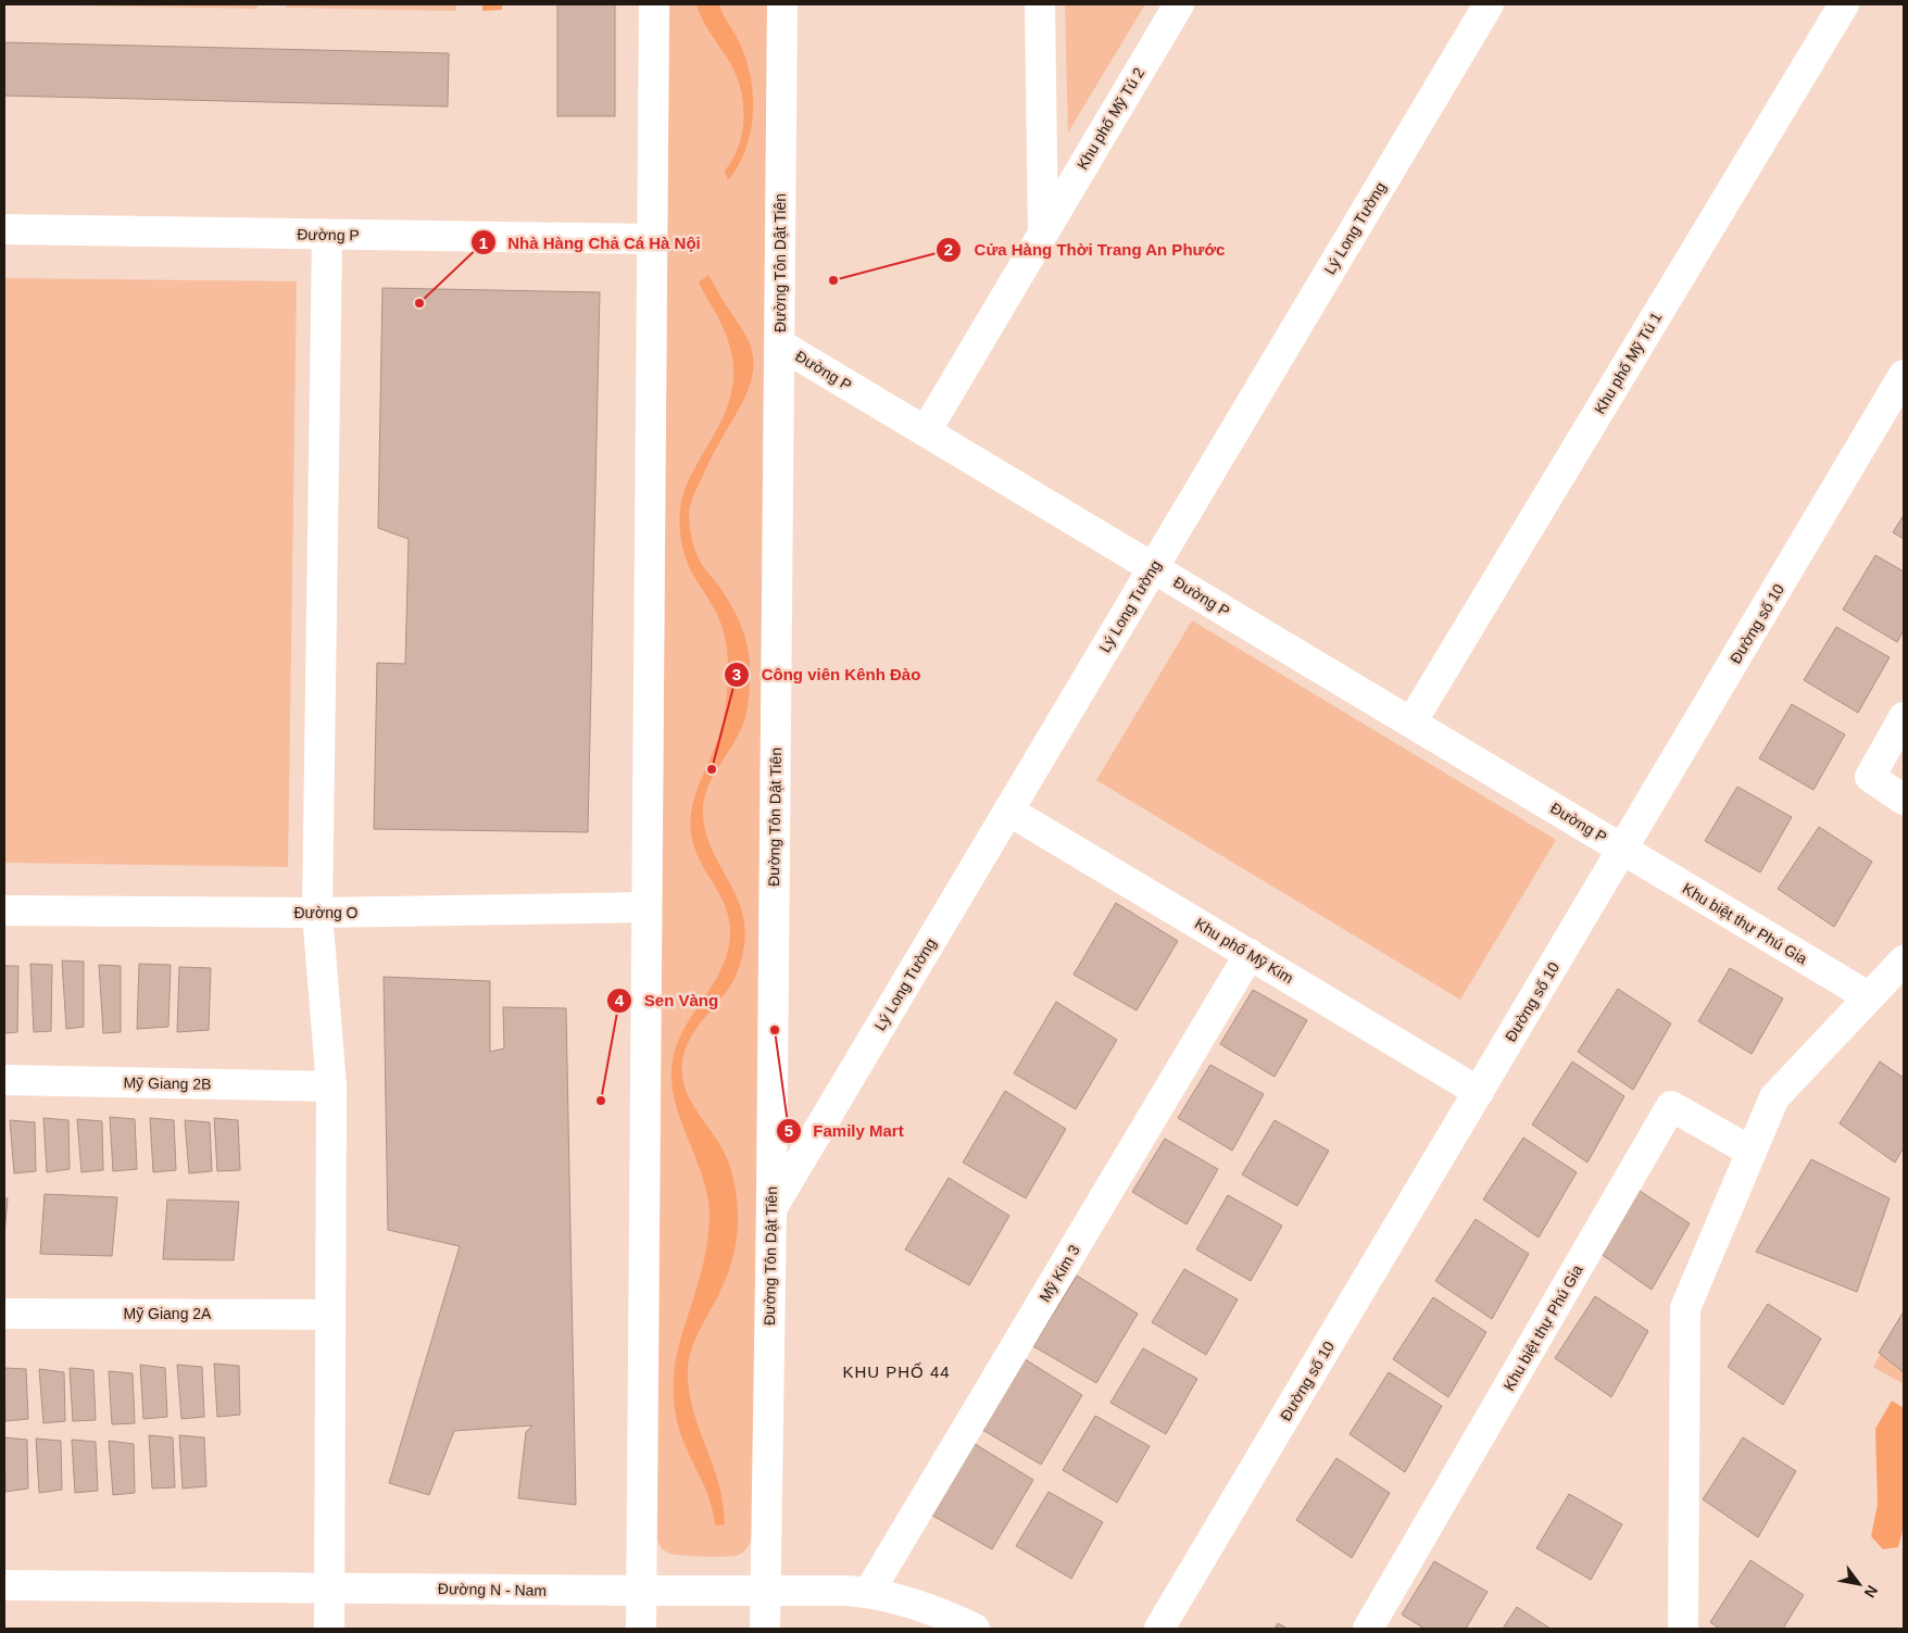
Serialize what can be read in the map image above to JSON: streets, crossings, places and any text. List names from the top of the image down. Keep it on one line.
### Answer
{"streets":{"street":["Khu phố Mỹ Tú 2","Lý Long Tường","Đường P","Đường Tôn Dật Tiên","Khu phố Mỹ Tú 1","Đường số 10","Đường O","Khu biệt thự Phú Gia","Khu phố Mỹ Kim","Mỹ Giang 2B","Mỹ Kim 3","Mỹ Giang 2A","Đường N - Nam"]},"crossings":[["Khu phố Mỹ Tú 2","Đường P"],["Lý Long Tường","Đường P"],["Lý Long Tường","Đường Tôn Dật Tiên"],["Lý Long Tường","Khu phố Mỹ Kim"],["Đường P","Đường Tôn Dật Tiên"],["Đường P","Khu phố Mỹ Tú 1"],["Đường P","Đường số 10"],["Đường P","Khu biệt thự Phú Gia"],["Đường Tôn Dật Tiên","Đường N - Nam"],["Đường số 10","Khu biệt thự Phú Gia"],["Đường số 10","Khu phố Mỹ Kim"],["Khu phố Mỹ Kim","Mỹ Kim 3"],["Mỹ Kim 3","Đường N - Nam"]],"districts":["KHU PHỐ 44"],"places":["Cửa Hàng Thời Trang An Phước","Nhà Hàng Chả Cá Hà Nội","Công viên Kênh Đào","Family Mart","Sen Vàng"],"north":"bottom right"}
